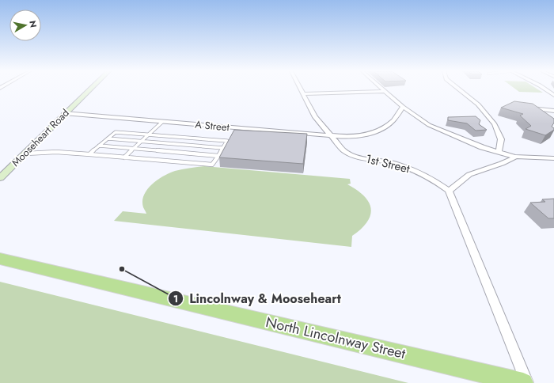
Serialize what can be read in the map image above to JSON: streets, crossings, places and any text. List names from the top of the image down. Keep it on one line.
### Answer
{"streets":{"main road":["Mooseheart Road","North Lincolnway Street"],"street":["A Street","1st Street"]},"crossings":[["A Street","Mooseheart Road"],["A Street","1st Street"]],"places":["Lincolnway & Mooseheart"],"north":"right"}
